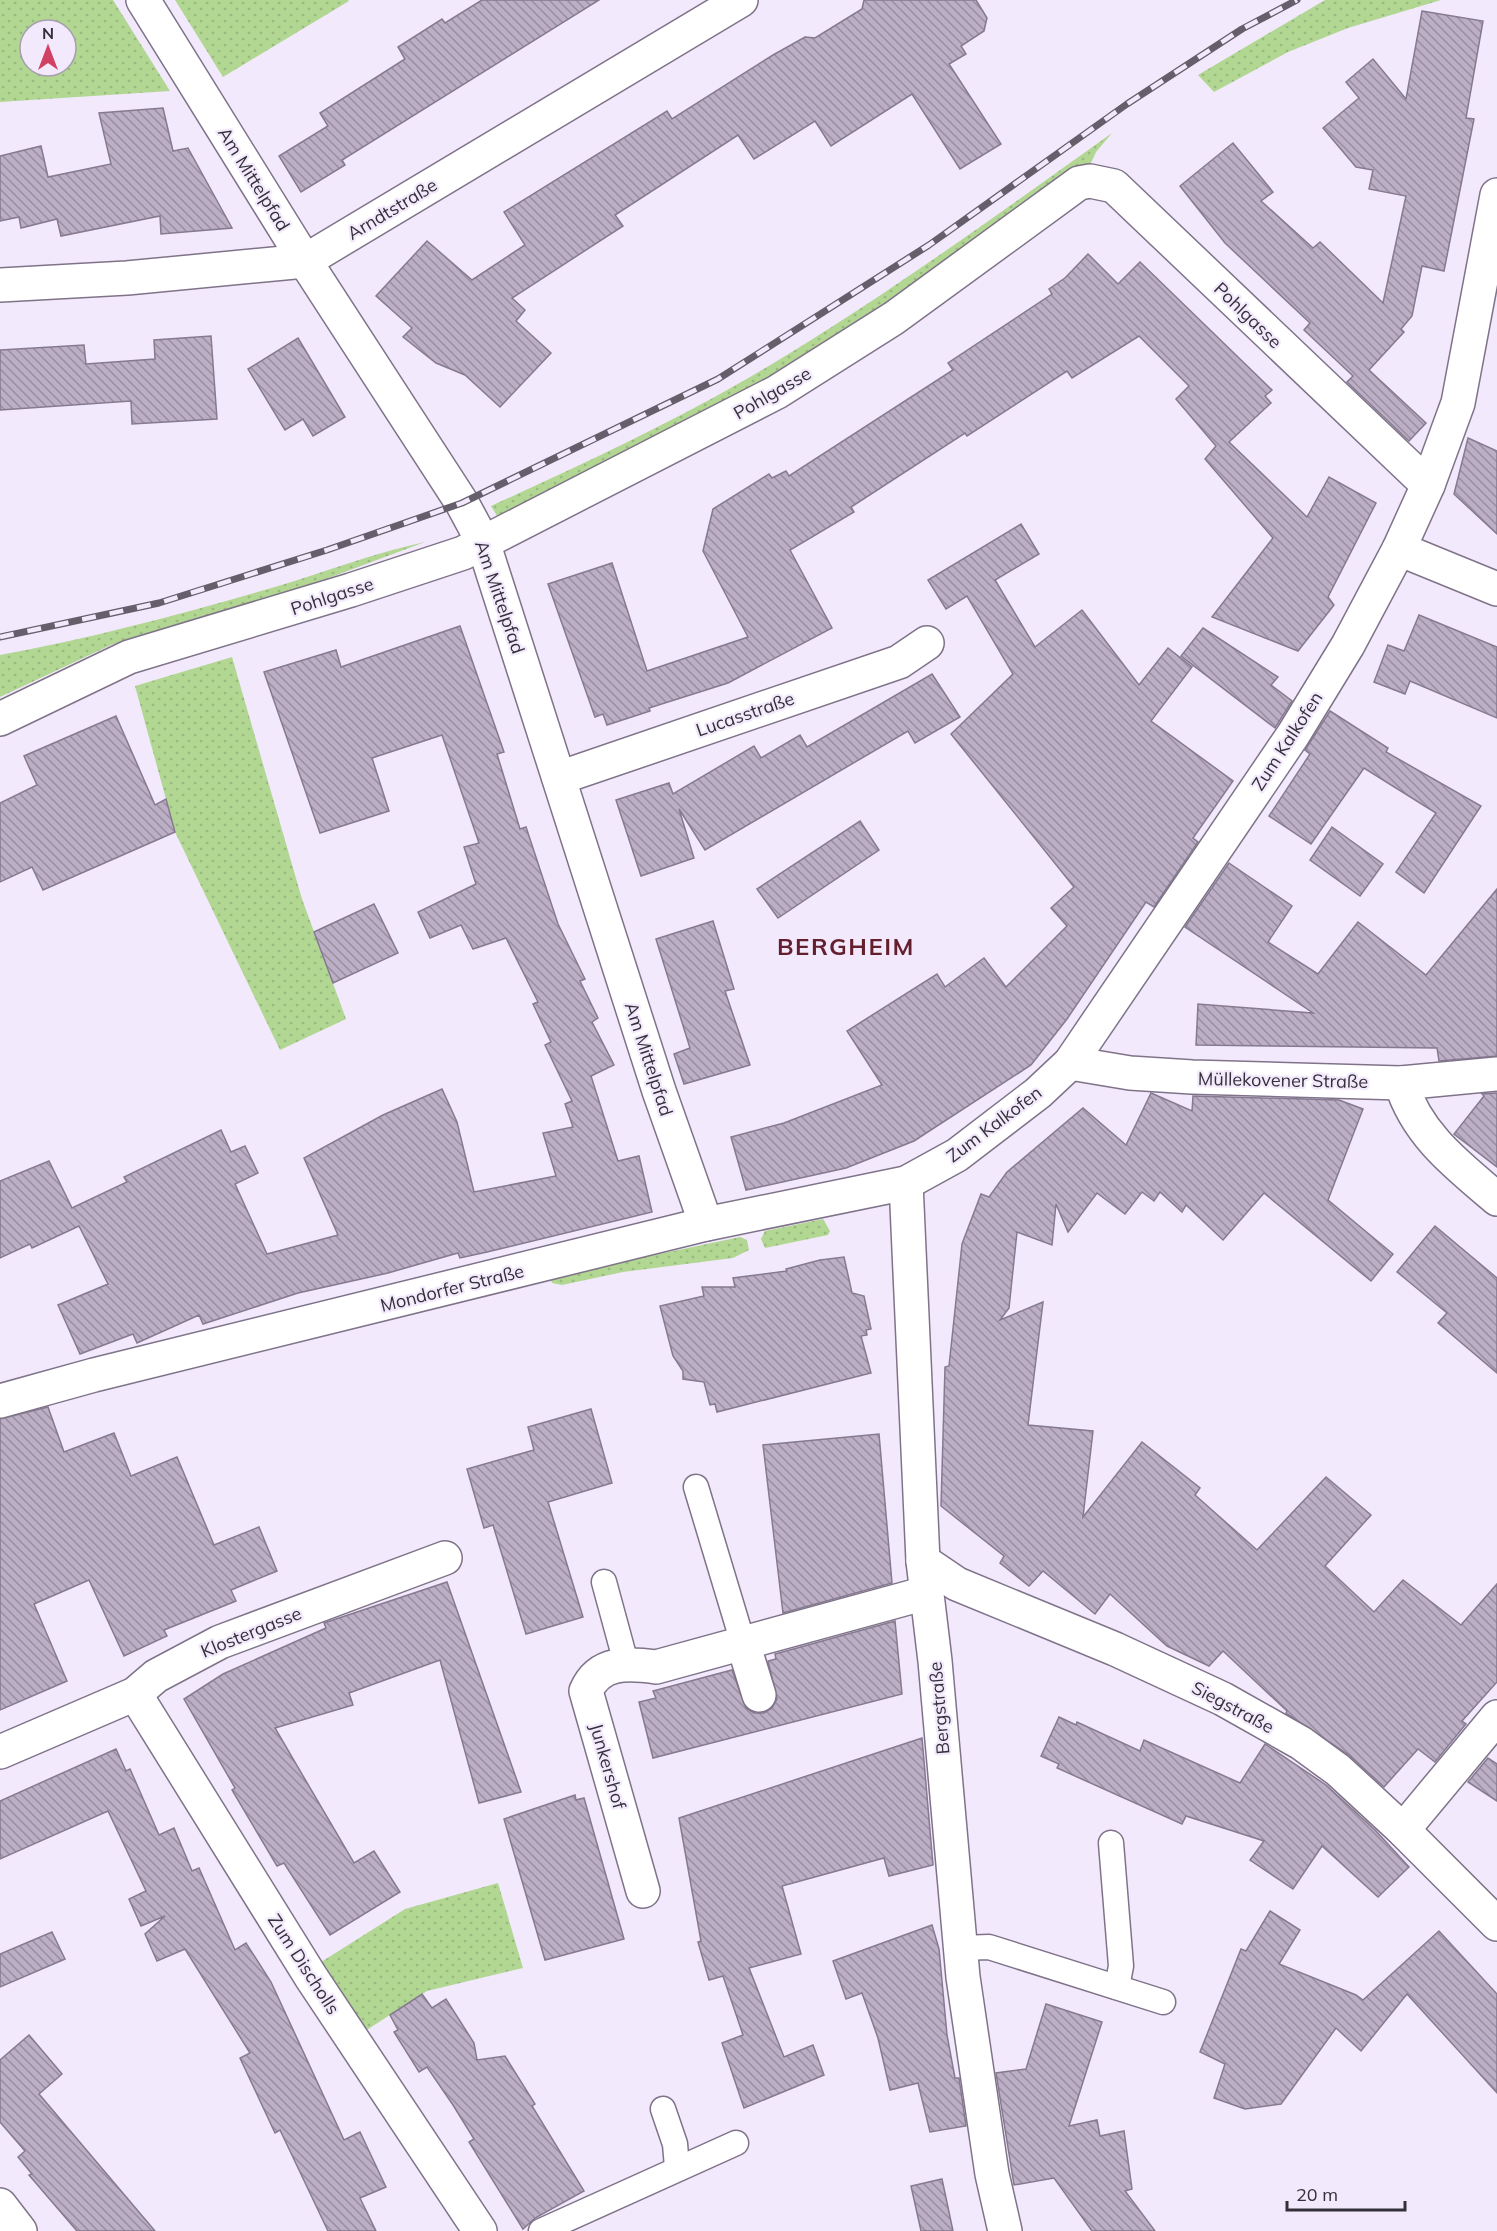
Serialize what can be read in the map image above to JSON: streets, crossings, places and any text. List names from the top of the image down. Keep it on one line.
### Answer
{"streets":{"street":["Am Mittelpfad","Arndtstraße","Pohlgasse","Lucasstraße","Zum Kalkofen","Müllekovener Straße","Mondorfer Straße","Klostergasse","Siegstraße","Bergstraße","Junkershof","Zum Discholls"]},"crossings":[["Am Mittelpfad","Arndtstraße"],["Am Mittelpfad","Pohlgasse"],["Am Mittelpfad","Lucasstraße"],["Am Mittelpfad","Mondorfer Straße"],["Pohlgasse","Zum Kalkofen"],["Zum Kalkofen","Müllekovener Straße"],["Zum Kalkofen","Mondorfer Straße"],["Zum Kalkofen","Bergstraße"],["Mondorfer Straße","Bergstraße"],["Klostergasse","Zum Discholls"],["Siegstraße","Bergstraße"],["Bergstraße","Junkershof"]],"districts":["BERGHEIM"],"scale_bar":"20 m","north":"top"}
